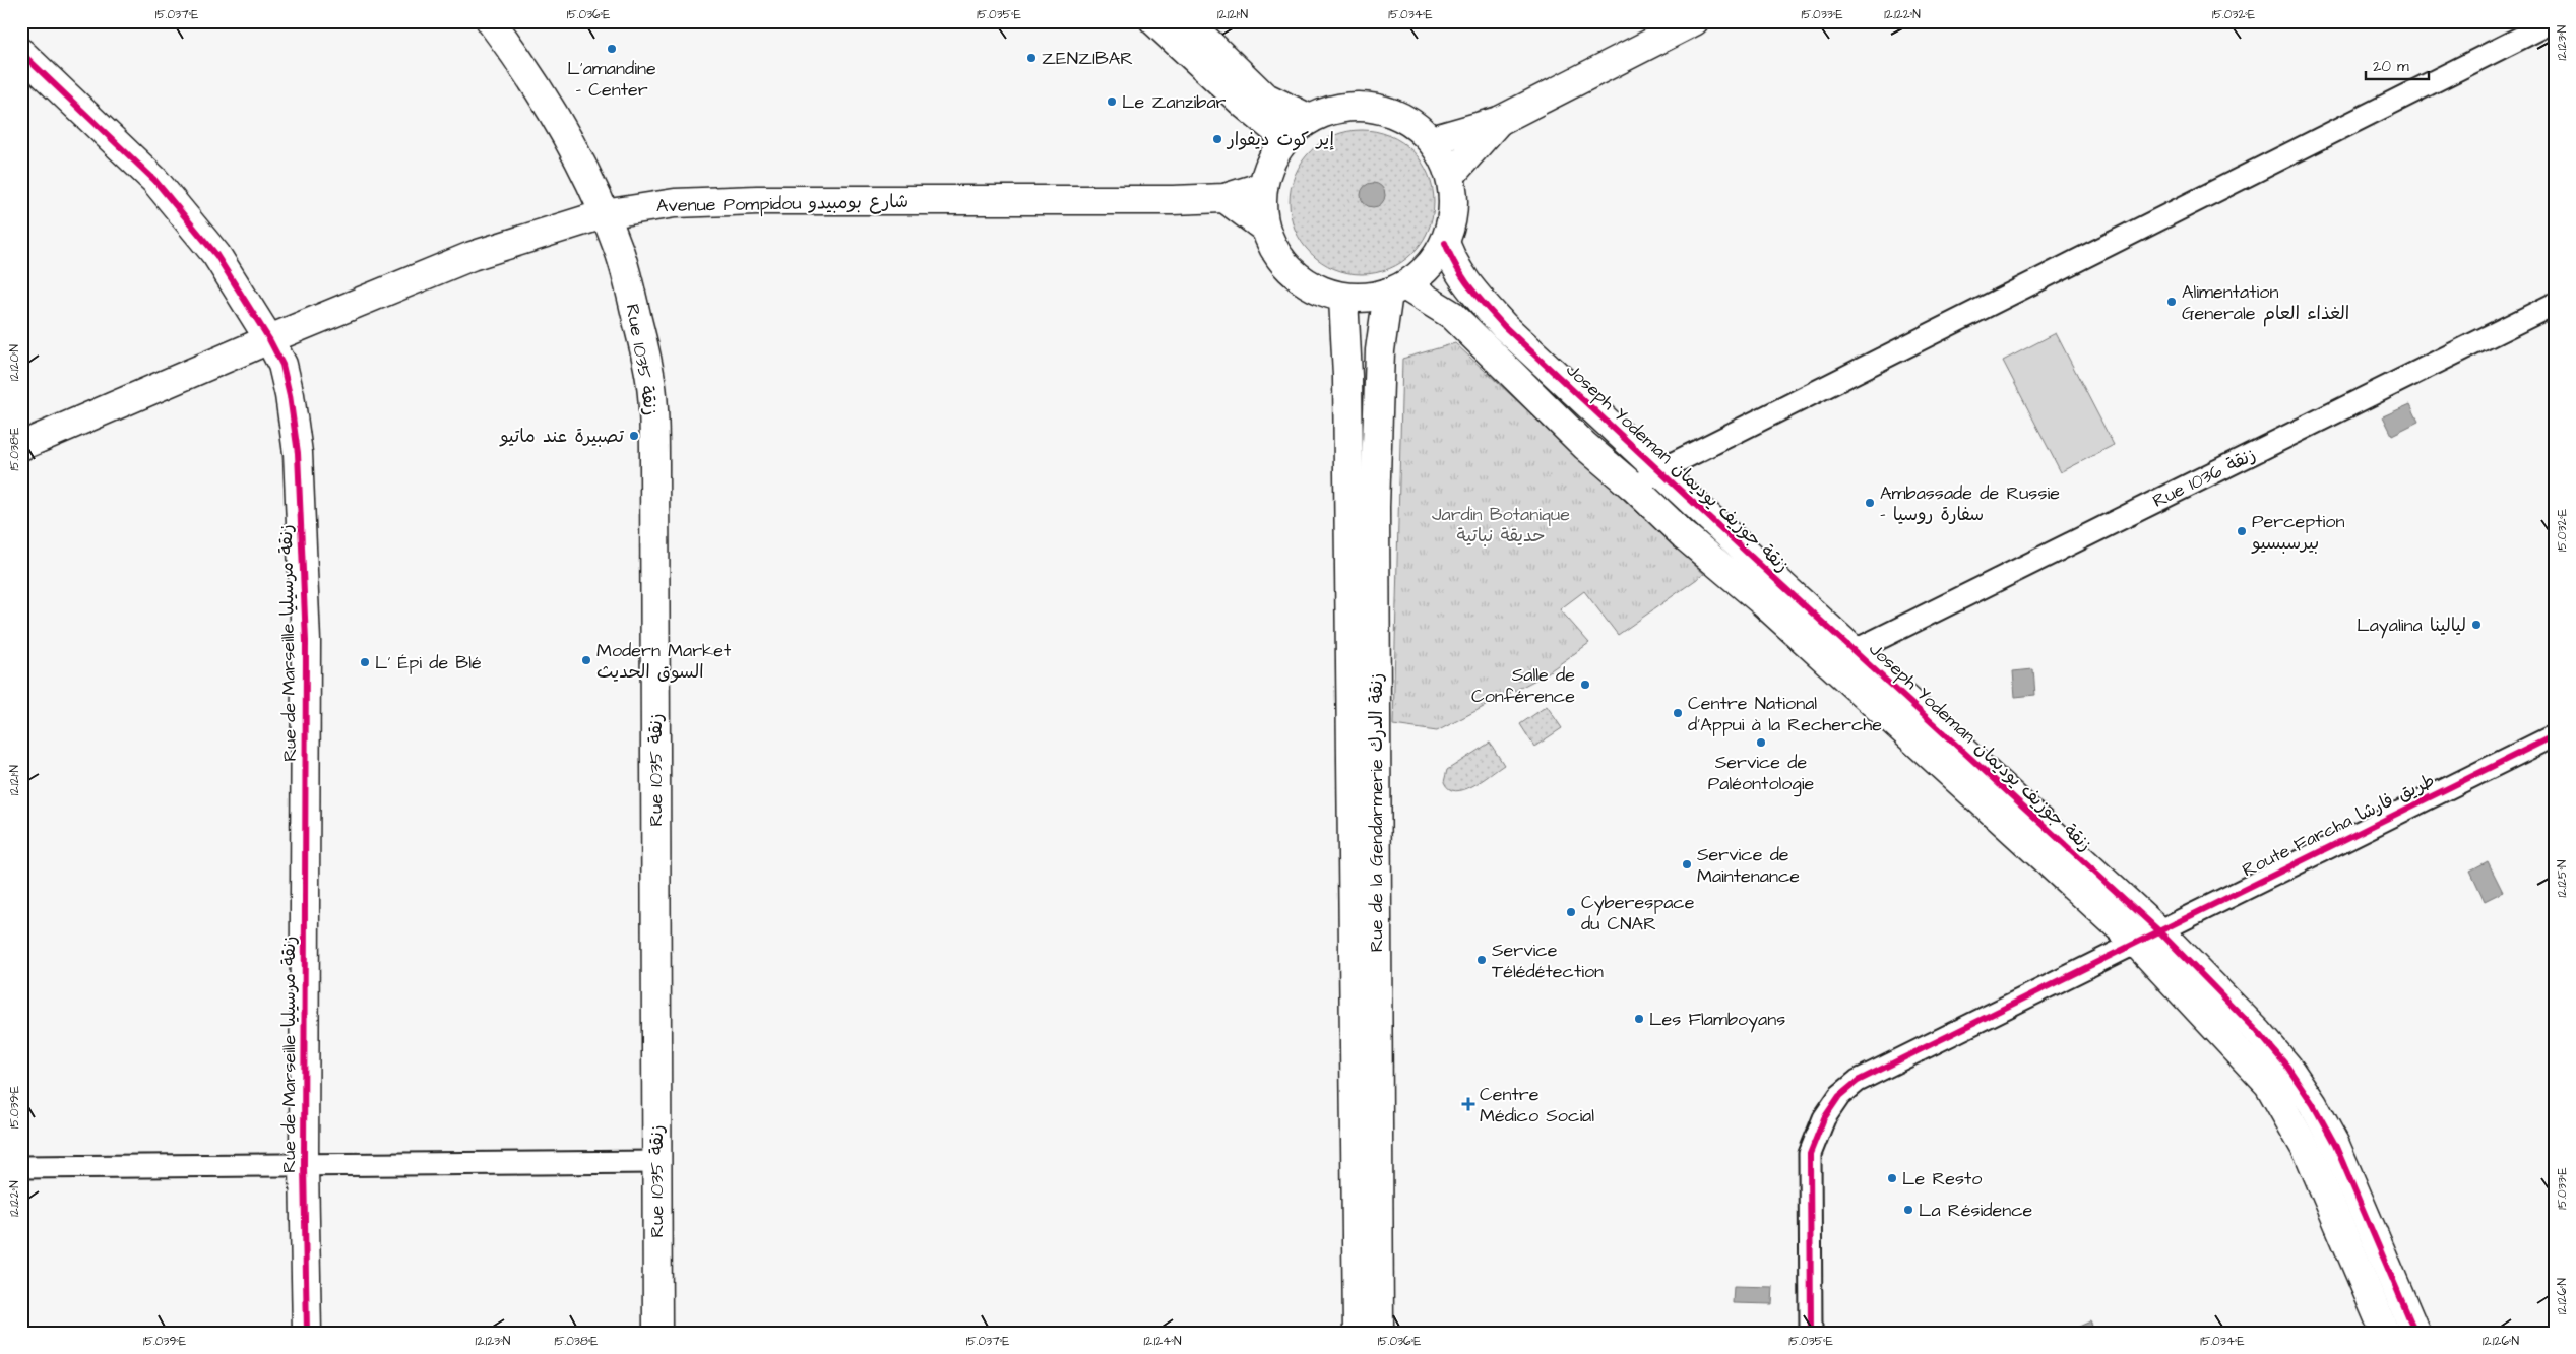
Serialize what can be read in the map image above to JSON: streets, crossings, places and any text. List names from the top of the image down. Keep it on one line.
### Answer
{"streets":{"main road":["Avenue Pompidou شارع بومبيدو","Rue 1035 زنقة","Joseph Yodeman زنقة جوزيف يوديمان","Rue de Marseille زنقة مرسيليا","Rue de la Gendarmerie زنقة الدرك"],"street":["Rue 1036 زنقة","Route Farcha طريق فارشا"]},"crossings":[["Avenue Pompidou شارع بومبيدو","Rue 1035 زنقة"],["Avenue Pompidou شارع بومبيدو","Rue de Marseille زنقة مرسيليا"],["Joseph Yodeman زنقة جوزيف يوديمان","Rue 1036 زنقة"],["Joseph Yodeman زنقة جوزيف يوديمان","Rue de la Gendarmerie زنقة الدرك"],["Joseph Yodeman زنقة جوزيف يوديمان","Route Farcha طريق فارشا"]],"parks":["Jardin Botanique حديقة نباتية"],"places":{"other":["L'amandine - Center","ZENZIBAR","Le Zanzibar","إير كوت ديفوار","Alimentation Generale الغذاء العام","تصبيرة عند ماتيو","Ambassade de Russie - سفارة روسيا","Perception بيرسبسيو","Layalina ليالينا","Modern Market السوق الحديث","L' Épi de Blé","Salle de Conférence","Centre National d'Appui à la Recherche","Service de Paléontologie","Service de Maintenance","Cyberespace du CNAR","Service Télédétection","Les Flamboyans","Le Resto","La Résidence"],"health":["Centre Médico Social"]},"scale_bar":"20 m","coordinates":["15.037°E","15.036°E","15.035°E","12.121°N","15.034°E","15.033°E","12.122°N","15.032°E","12.123°N","12.120°N","15.038°E","12.125°N","15.039°E","12.126°N","12.124°N"]}
